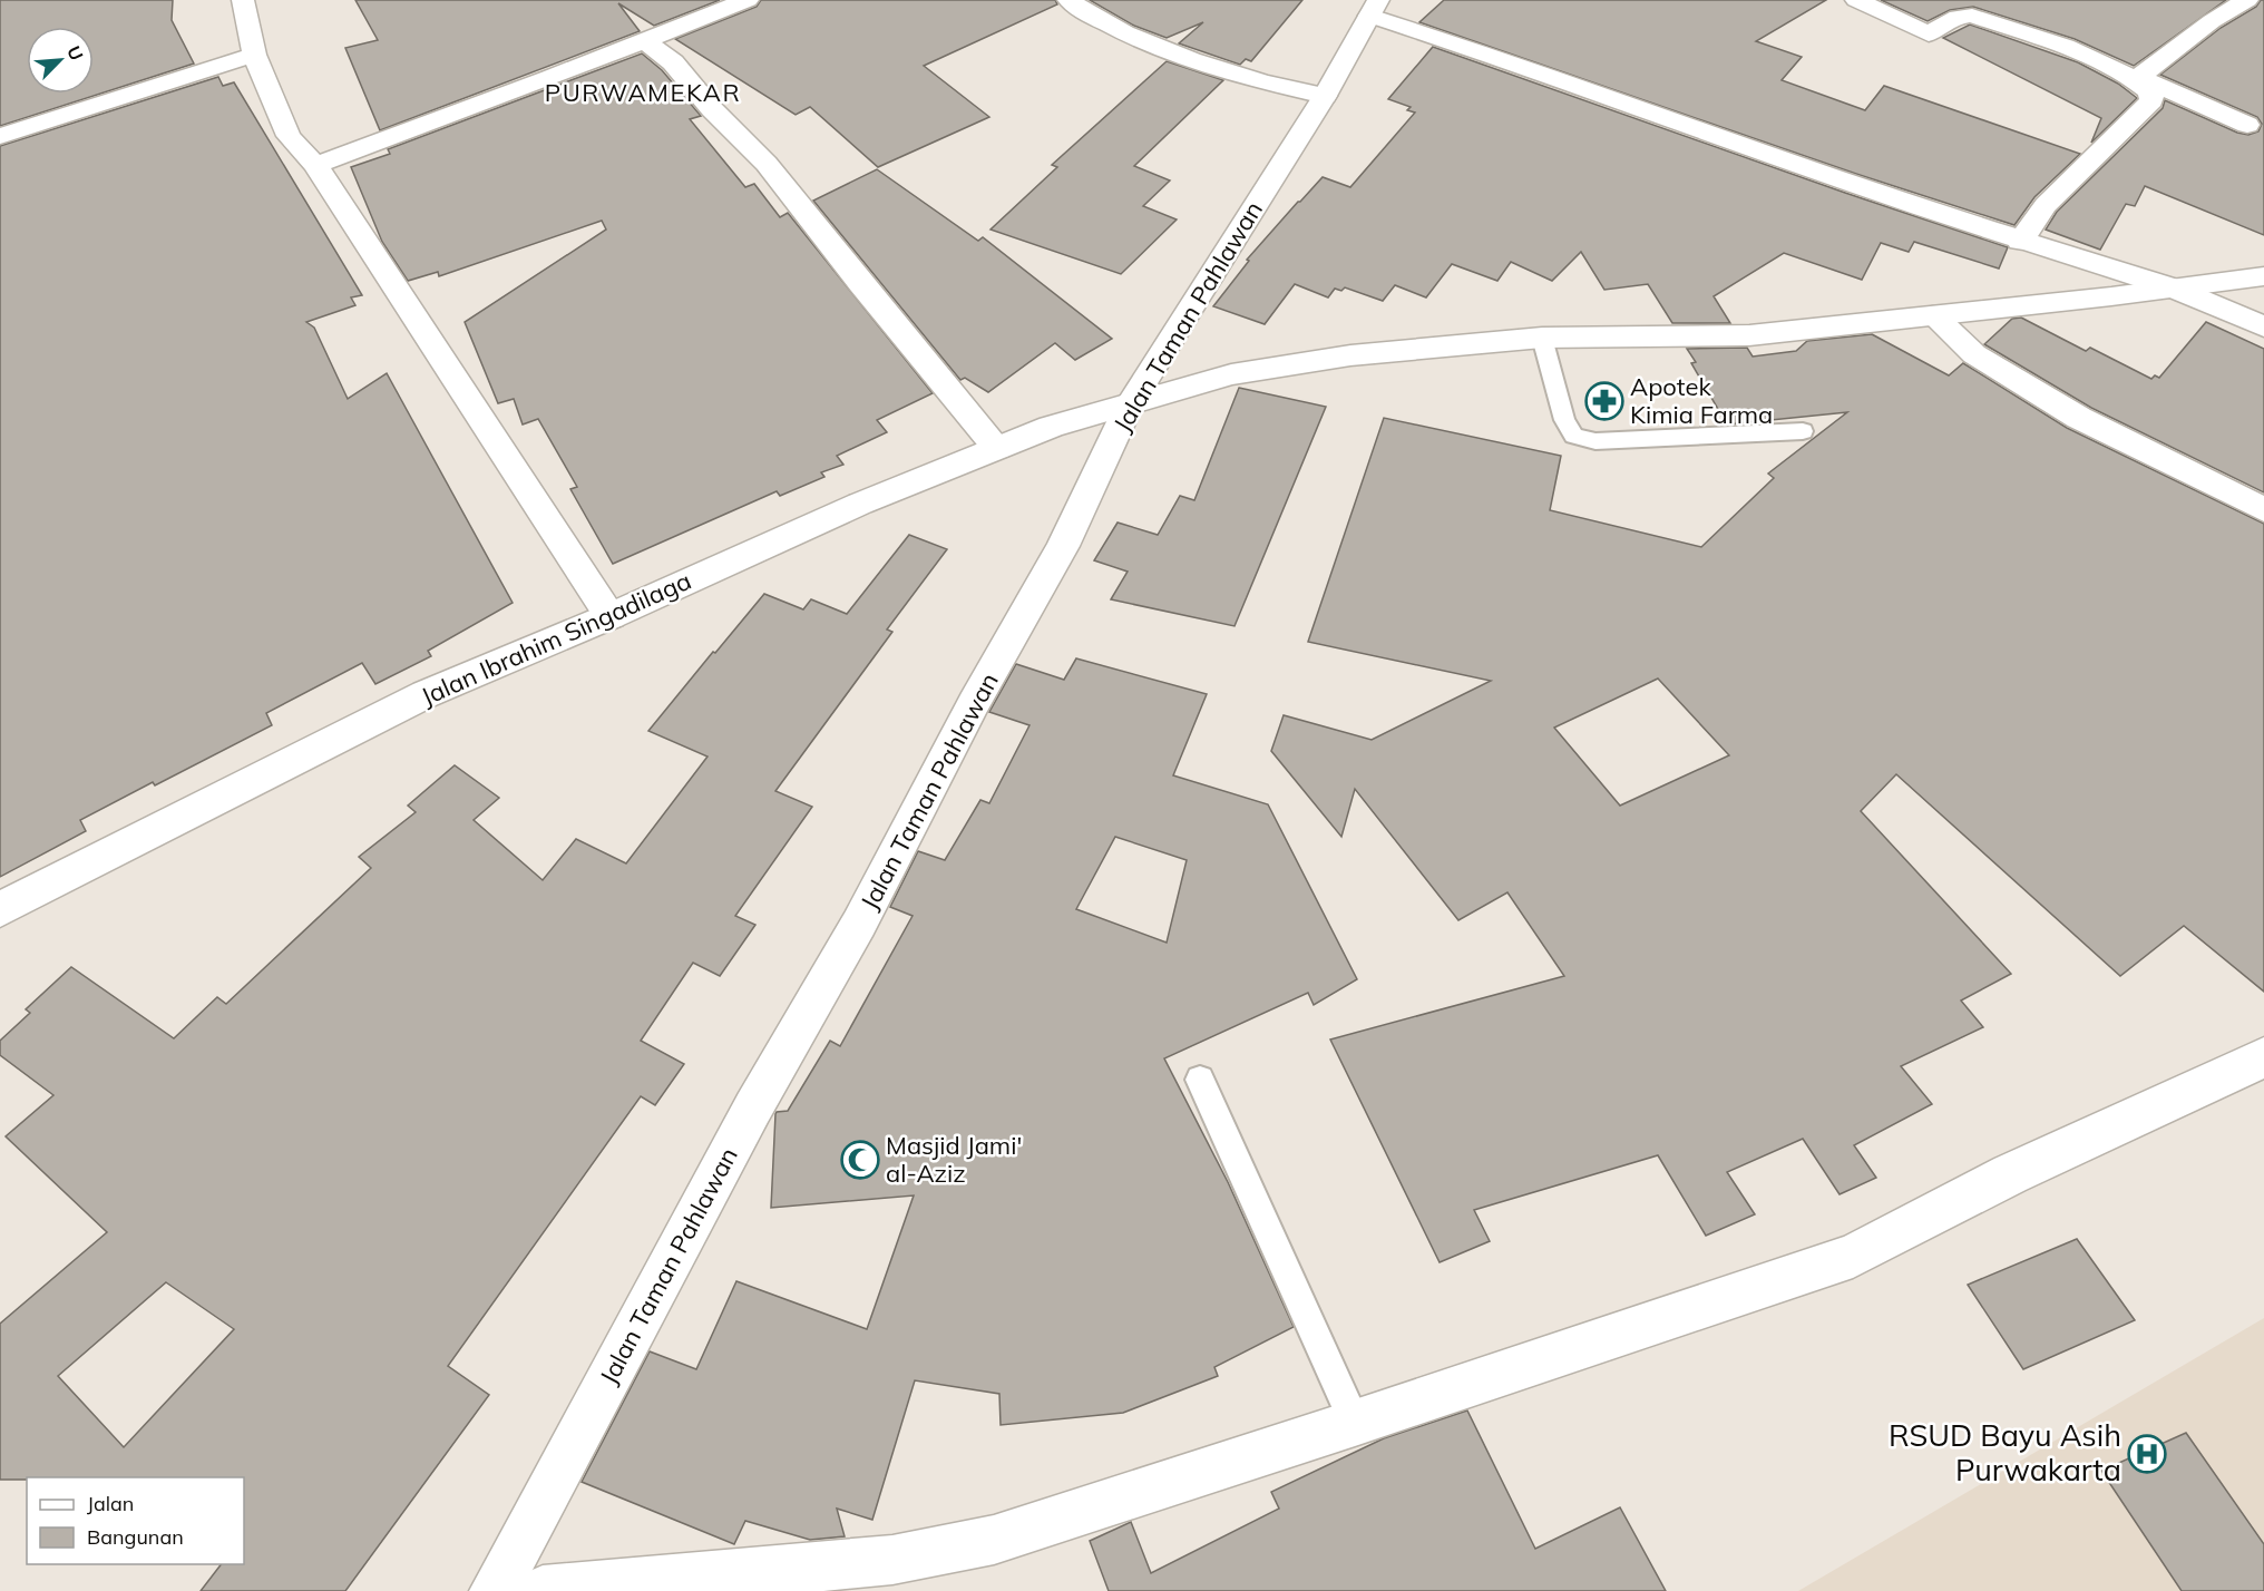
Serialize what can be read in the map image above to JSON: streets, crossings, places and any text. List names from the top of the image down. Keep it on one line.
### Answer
{"streets":{"main road":["Jalan Taman Pahlawan","Jalan Ibrahim Singadilaga"]},"crossings":[["Jalan Taman Pahlawan","Jalan Ibrahim Singadilaga"]],"districts":["PURWAMEKAR"],"places":{"pharmacy":["Apotek Kimia Farma"],"mosque":["Masjid Jami' al-Aziz"],"hospital":["RSUD Bayu Asih Purwakarta"]},"legend":["Jalan","Bangunan"],"north":"top right"}
